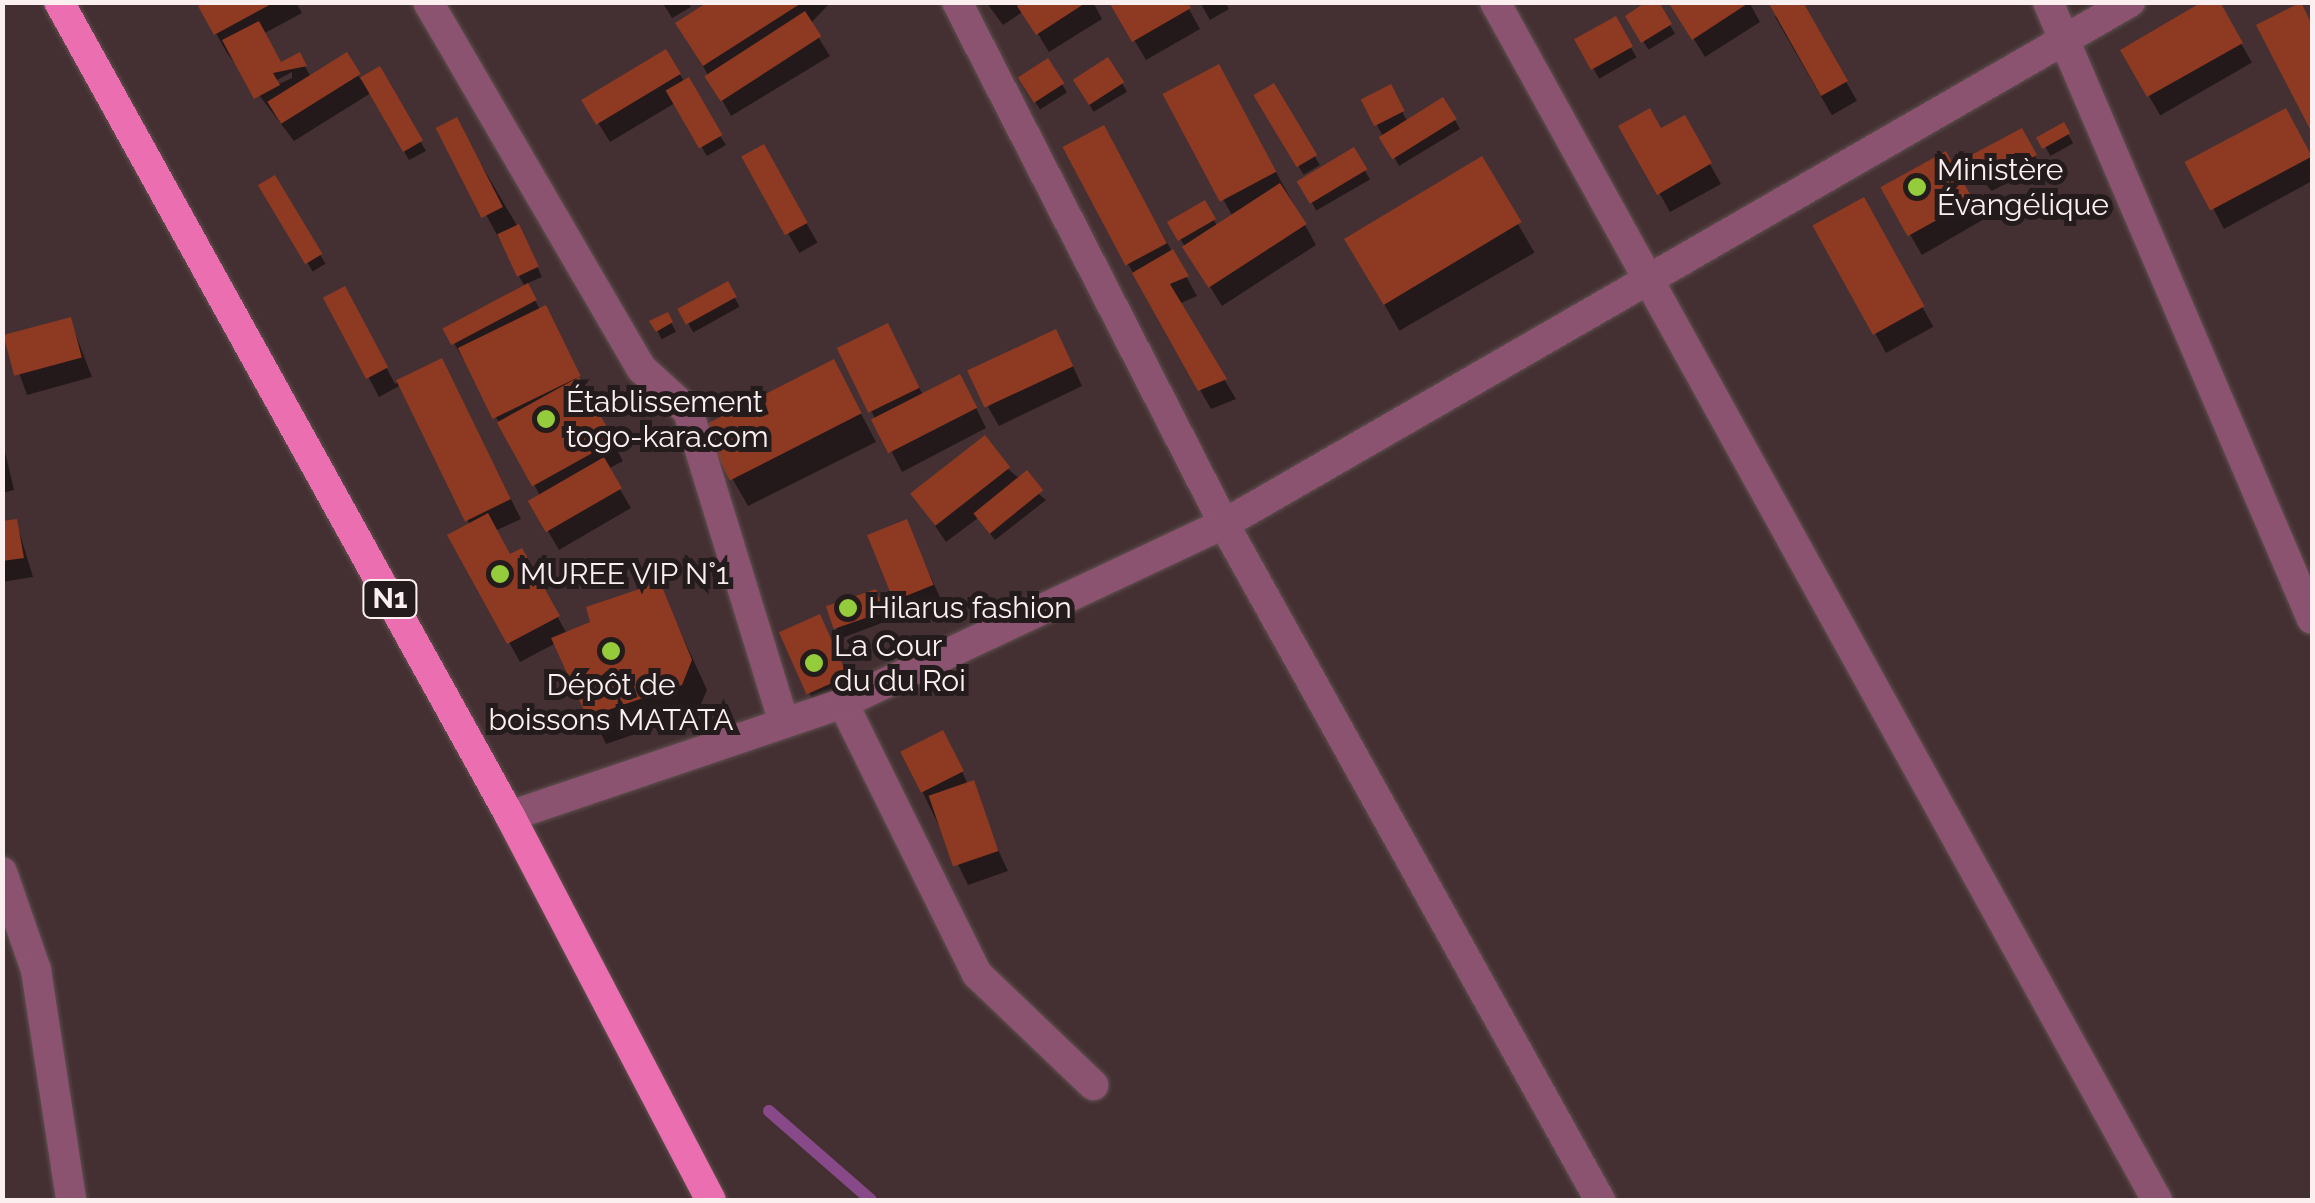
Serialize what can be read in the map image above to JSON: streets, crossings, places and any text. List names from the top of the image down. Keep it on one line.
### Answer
{"streets":{"highway":["N1"]},"places":["Ministère Évangélique","Établissement togo-kara.com","MUREE VIP N°1","Hilarus fashion","Dépôt de boissons MATATA","La Cour du du Roi"]}
